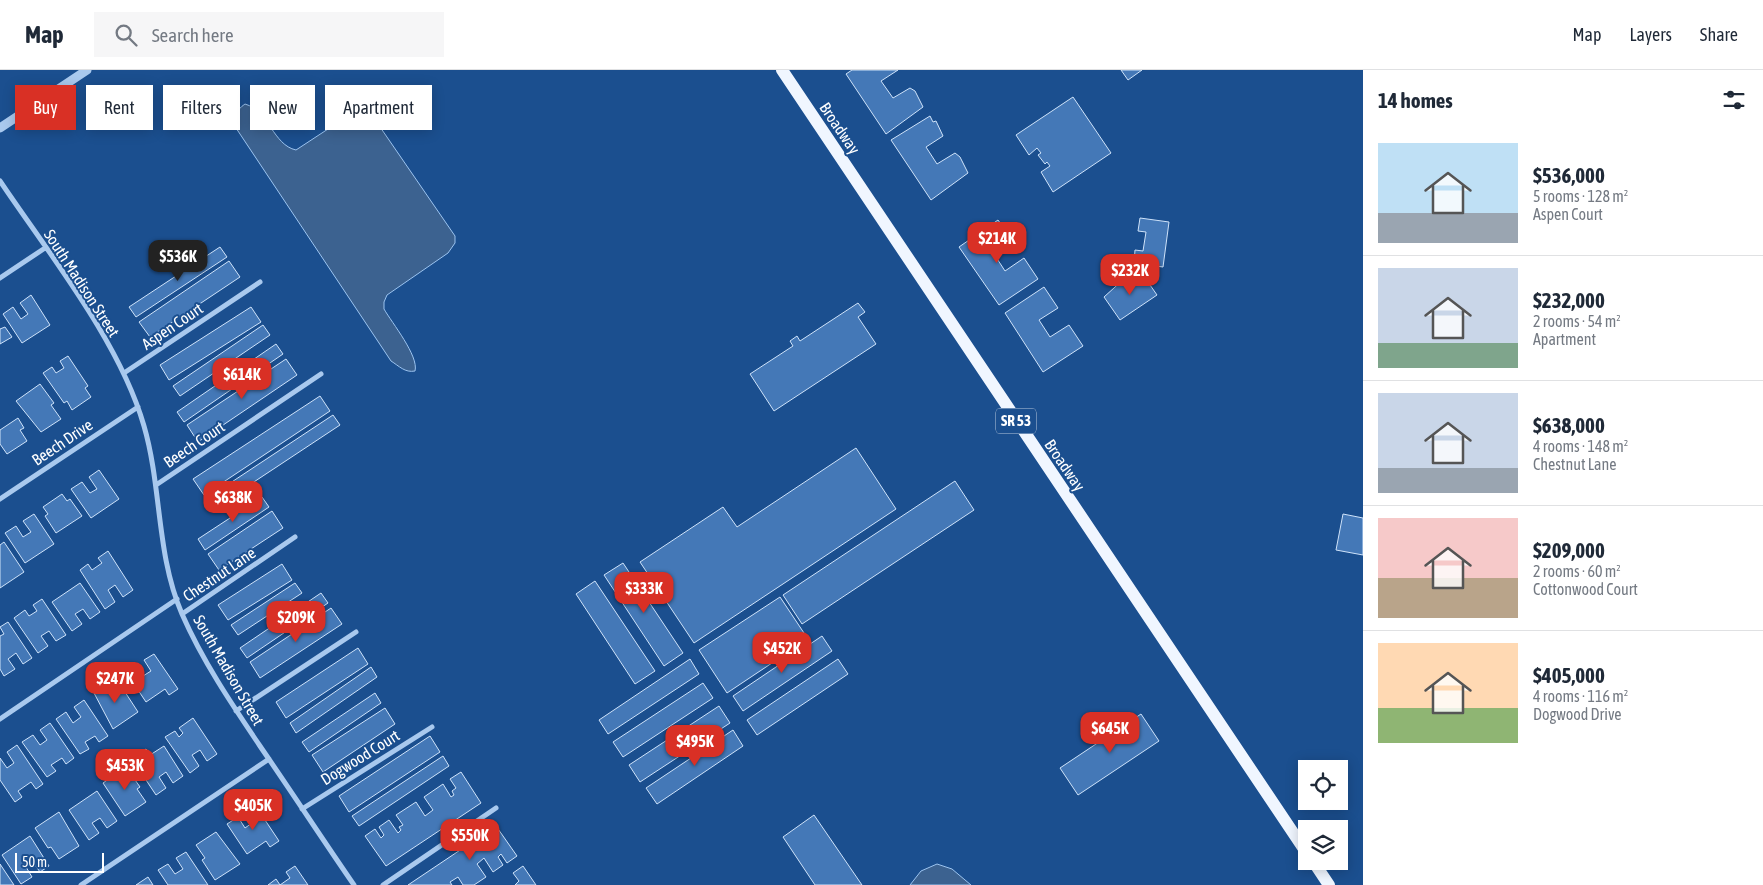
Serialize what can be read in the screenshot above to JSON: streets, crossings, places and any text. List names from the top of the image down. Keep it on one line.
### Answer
{"streets":{"main road":["Broadway","SR 53"],"street":["South Madison Street","Aspen Court","Beech Drive","Beech Court","Chestnut Lane","Dogwood Court"]},"crossings":[["South Madison Street","Aspen Court"],["South Madison Street","Beech Drive"],["South Madison Street","Beech Court"],["South Madison Street","Chestnut Lane"],["South Madison Street","Dogwood Court"]],"scale_bar":"50 m","page":{"header":"Map","search":"Search here","nav":["Map","Layers","Share"],"heading":"14 homes","chip":["Buy","Rent","Filters","New","Apartment"],"list":[{"name":"$536,000","note":"5 rooms · 128 m² · Aspen Court"},{"name":"$232,000","note":"2 rooms · 54 m² · Apartment"},{"name":"$638,000","note":"4 rooms · 148 m² · Chestnut Lane"},{"name":"$209,000","note":"2 rooms · 60 m² · Cottonwood Court"},{"name":"$405,000","note":"4 rooms · 116 m² · Dogwood Drive"}],"price":["$214K","$536K","$232K","$614K","$638K","$333K","$209K","$452K","$247K","$645K","$495K","$453K","$405K","$550K"],"scale":"50 m"}}
